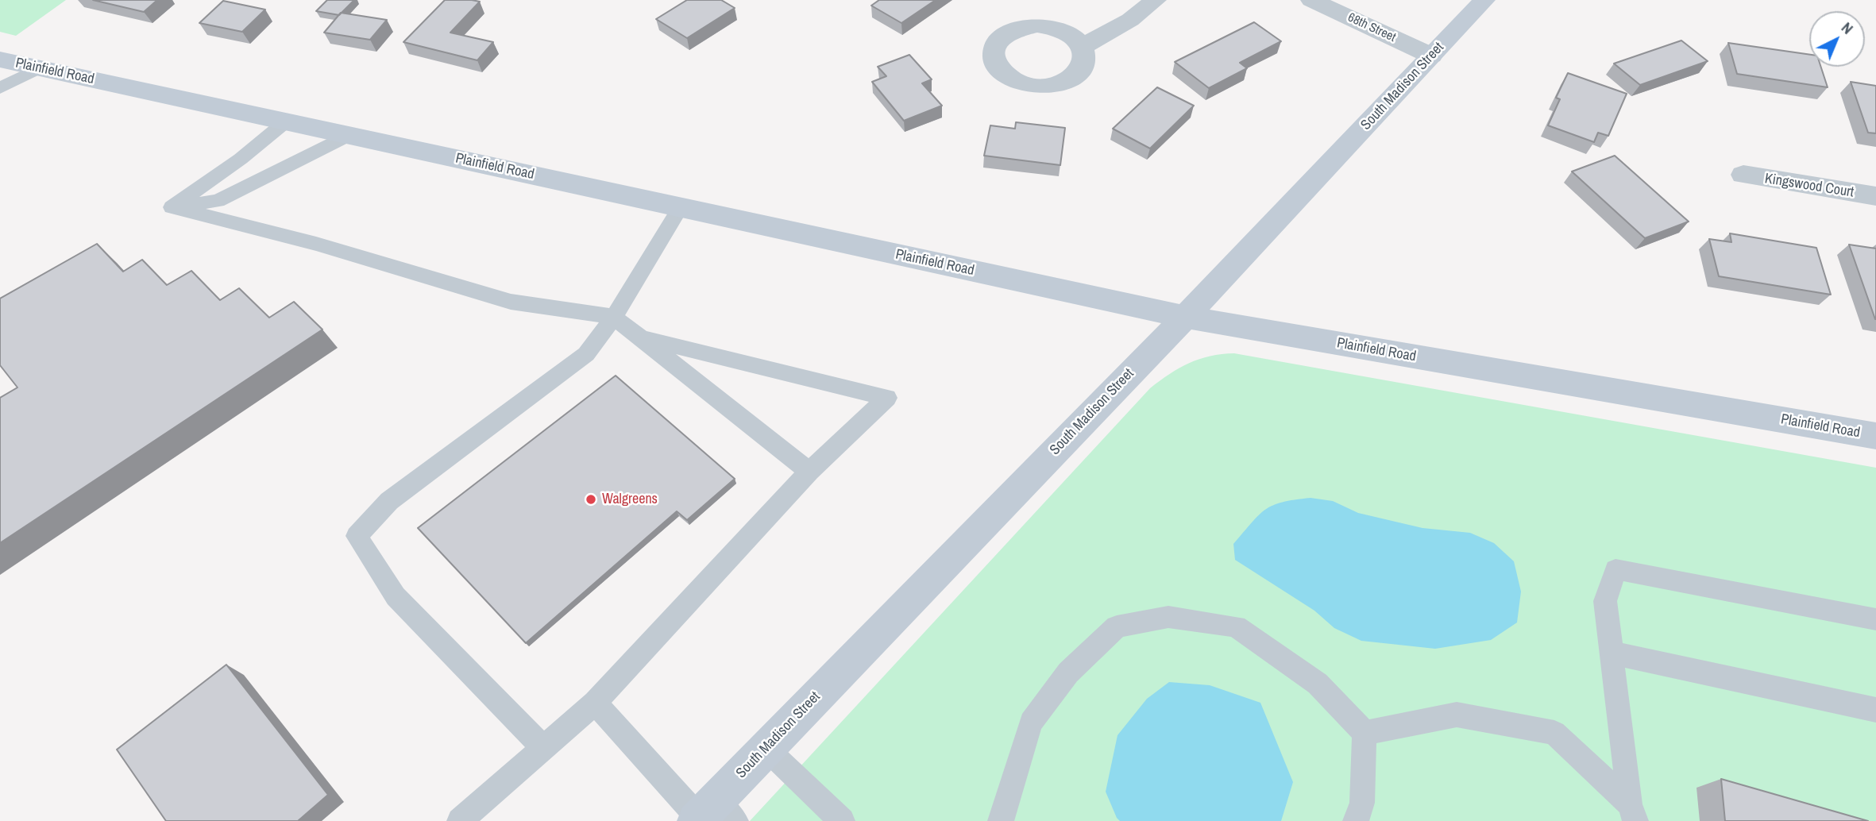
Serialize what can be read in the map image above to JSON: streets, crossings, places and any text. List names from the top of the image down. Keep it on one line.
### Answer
{"streets":{"main road":["Plainfield Road","South Madison Street"],"street":["68th Street","Kingswood Court"]},"crossings":[["68th Street","South Madison Street"],["Plainfield Road","South Madison Street"]],"places":["Walgreens"],"north":"top right"}
